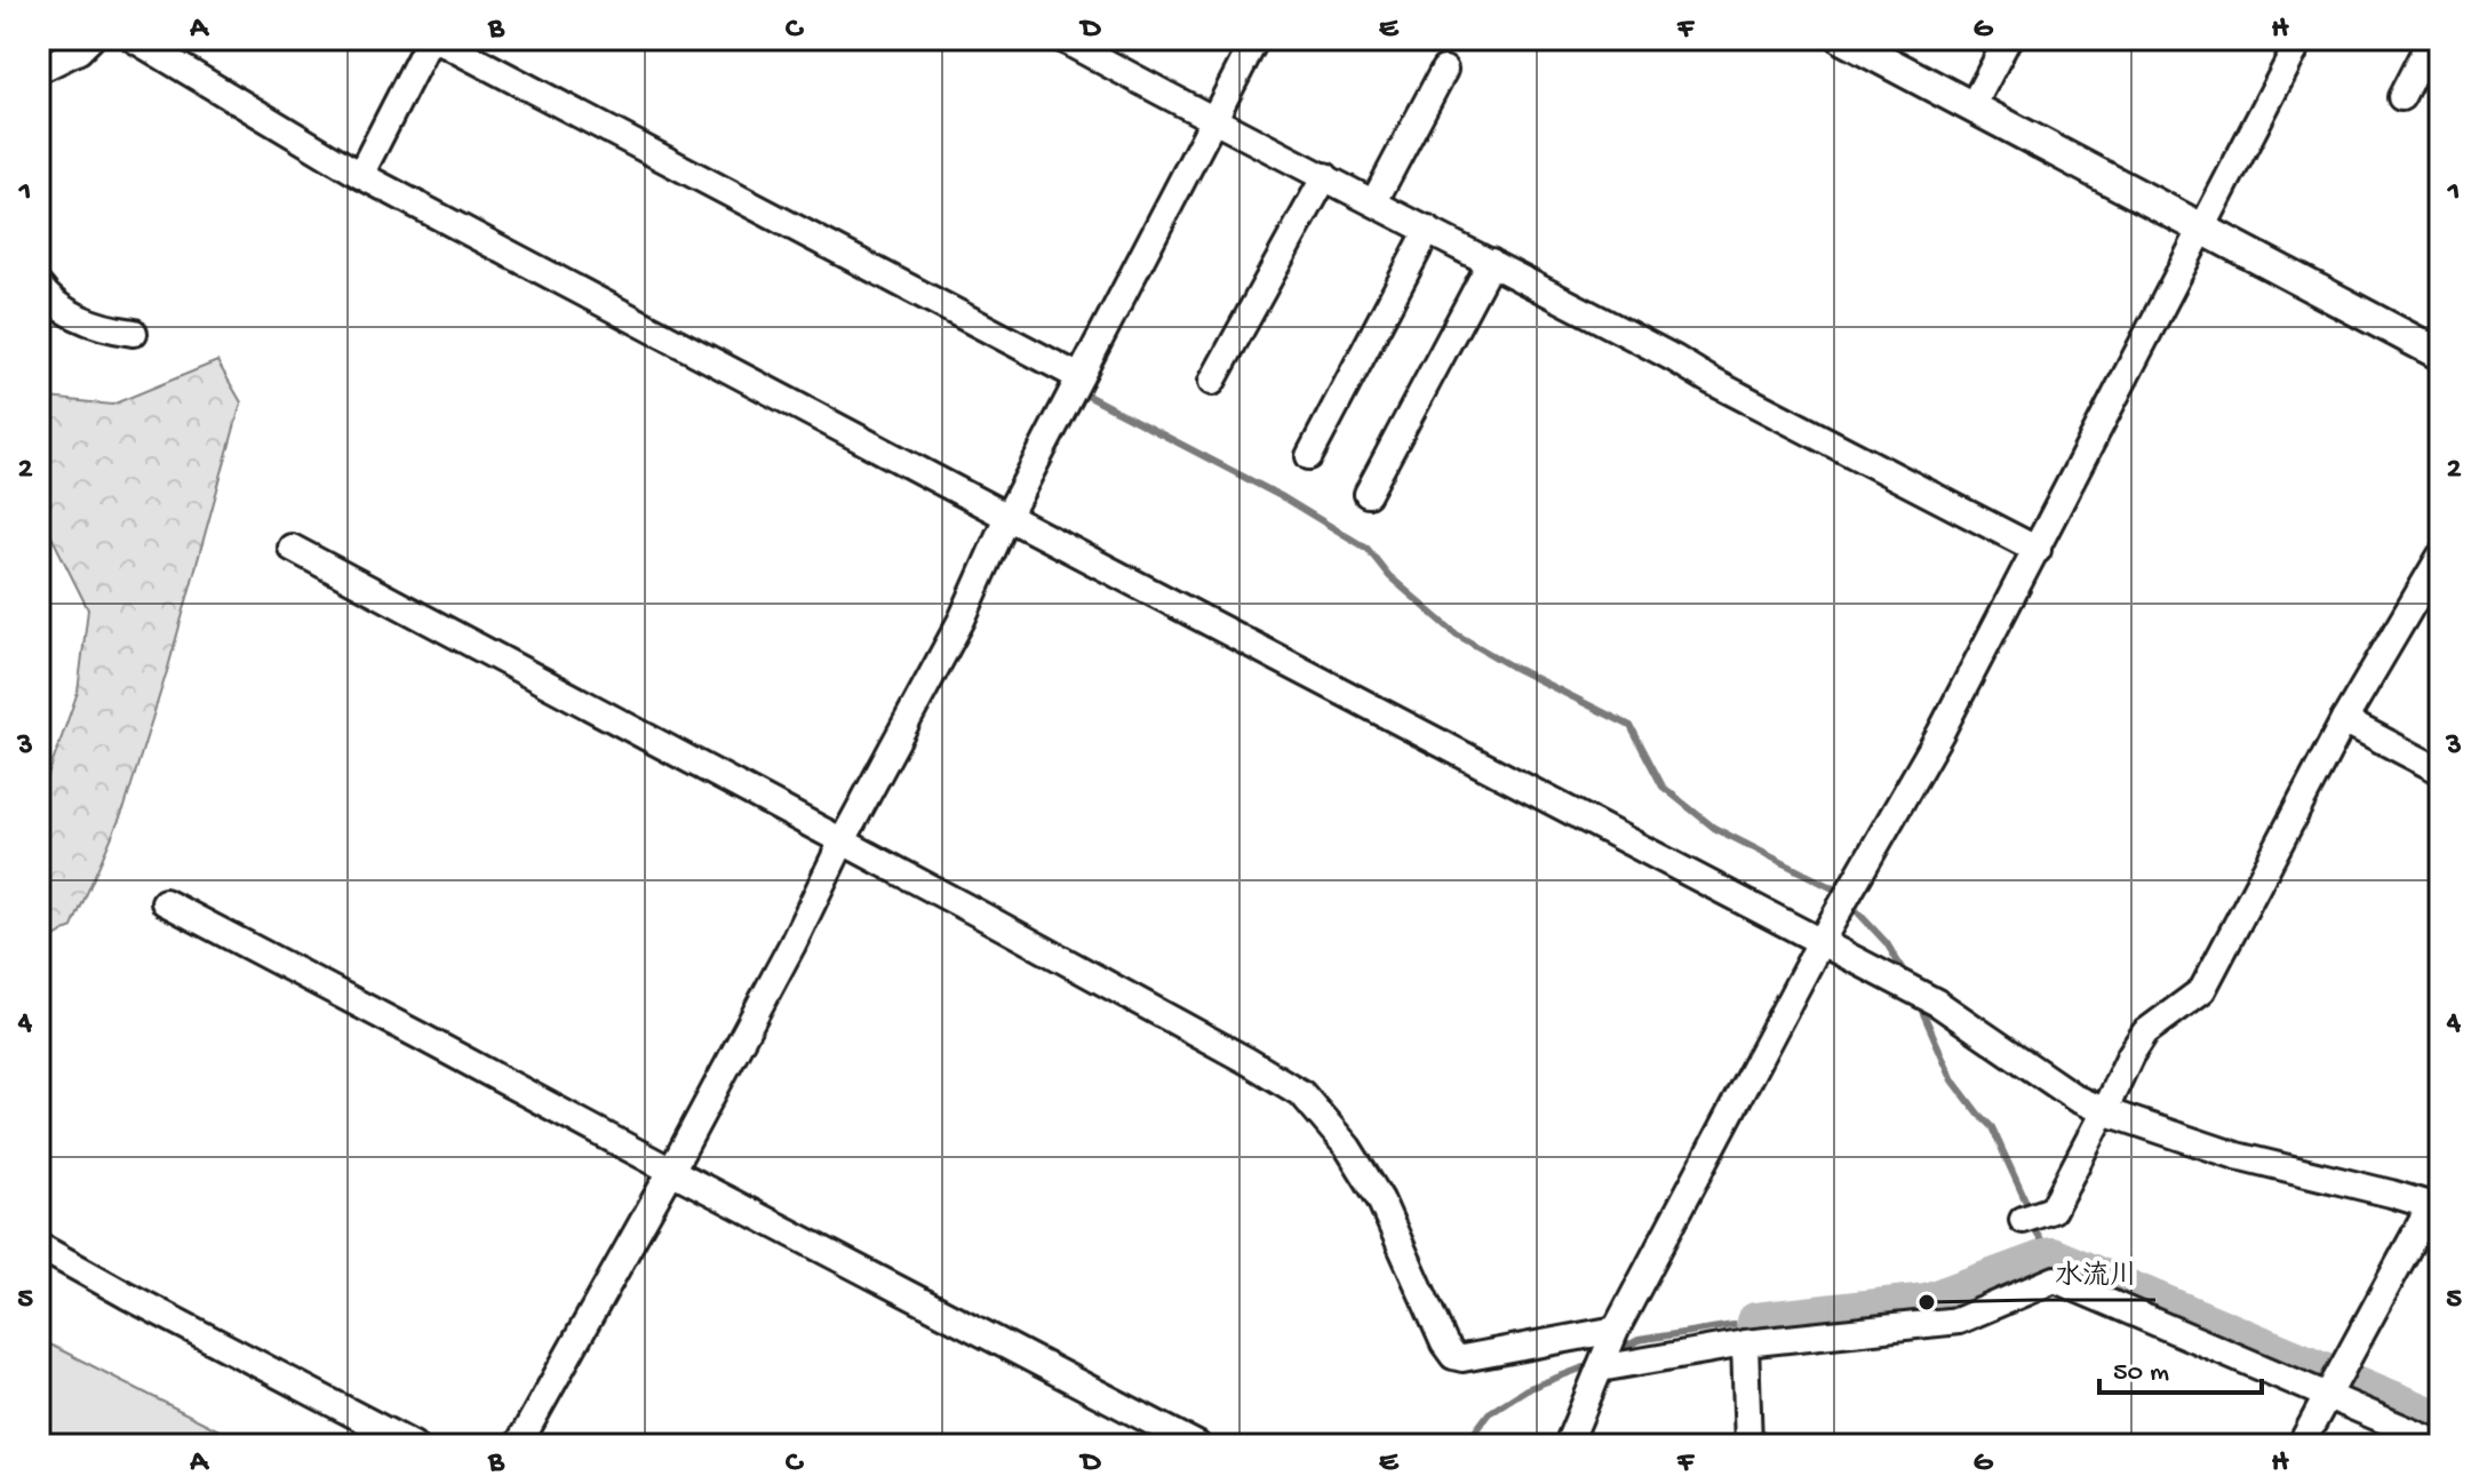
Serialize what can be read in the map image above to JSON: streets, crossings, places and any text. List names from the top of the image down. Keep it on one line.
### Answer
{"places":["水流川"],"scale_bar":"50 m","grid":{"columns":["A","B","C","D","E","F","G","H"],"rows":["1","2","3","4","5"]}}
